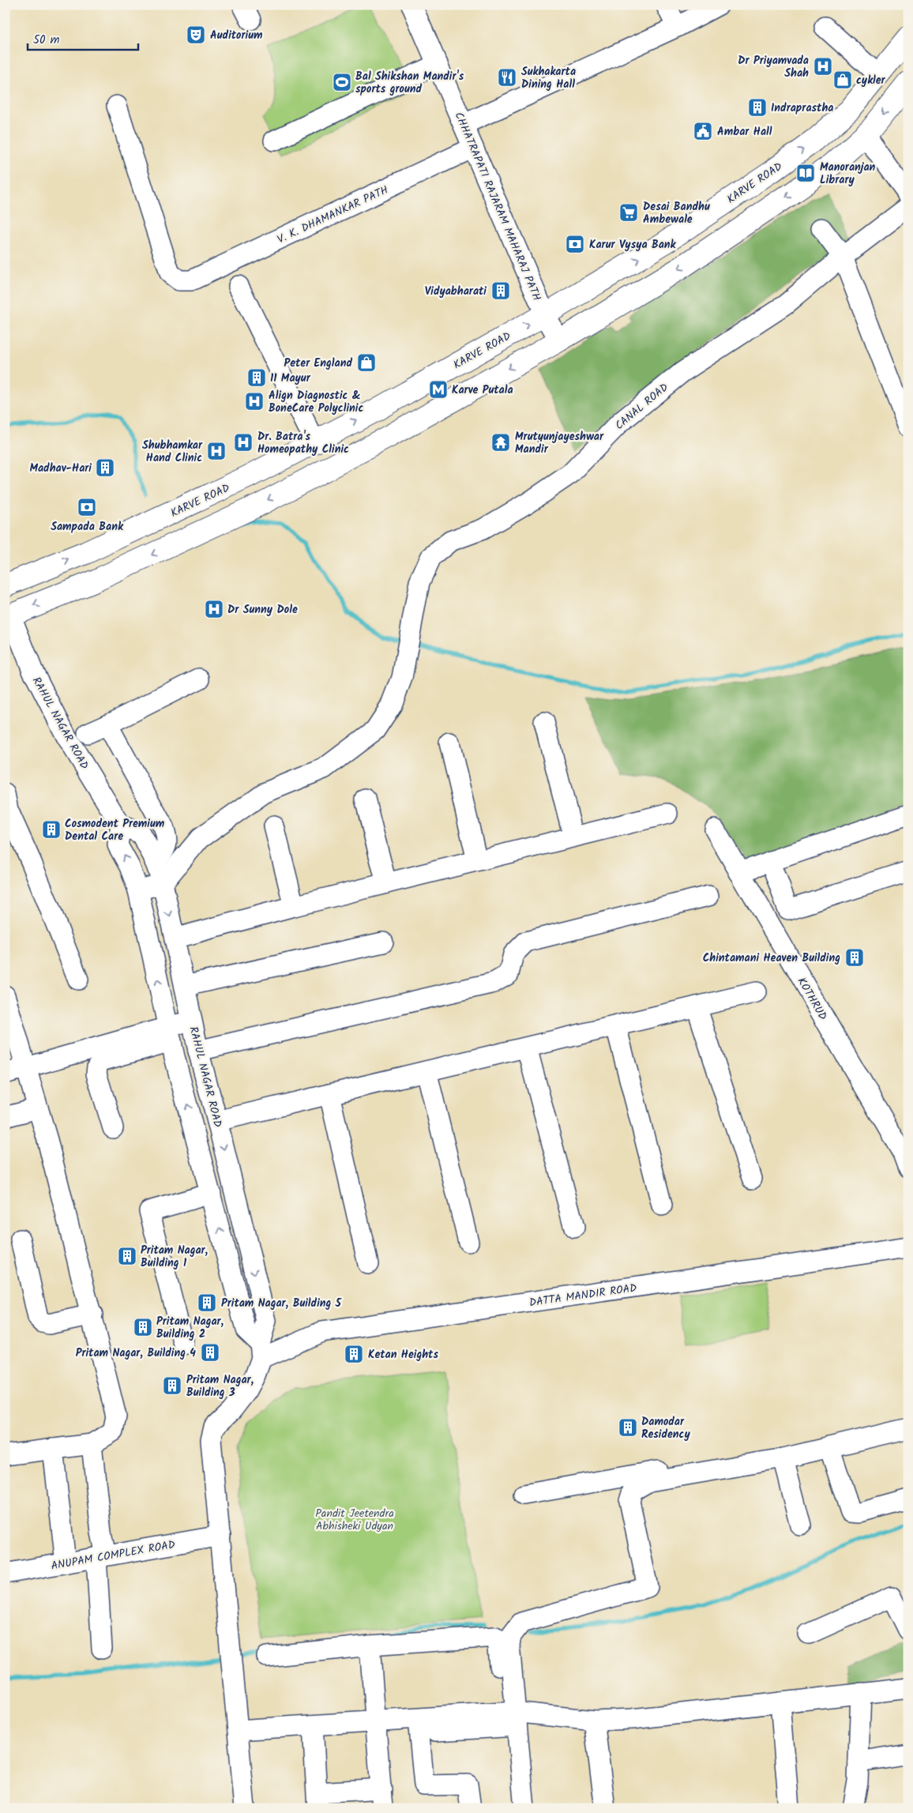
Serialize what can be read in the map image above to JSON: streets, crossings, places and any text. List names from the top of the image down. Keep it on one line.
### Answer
{"streets":{"main road":["KARVE ROAD"],"street":["CHHATRAPATI RAJARAM MAHARAJ PATH","V. K. DHAMANKAR PATH","CANAL ROAD","RAHUL NAGAR ROAD","KOTHRUD","DATTA MANDIR ROAD","ANUPAM COMPLEX ROAD"]},"crossings":[["KARVE ROAD","CHHATRAPATI RAJARAM MAHARAJ PATH"],["CHHATRAPATI RAJARAM MAHARAJ PATH","V. K. DHAMANKAR PATH"],["CANAL ROAD","RAHUL NAGAR ROAD"],["RAHUL NAGAR ROAD","DATTA MANDIR ROAD"],["RAHUL NAGAR ROAD","ANUPAM COMPLEX ROAD"]],"parks":["Pandit Jeetendra Abhisheki Udyan"],"places":{"theatre":["Auditorium"],"hospital":["Dr Priyamvada Shah","Align Diagnostic & BoneCare Polyclinic","Dr. Batra's Homeopathy Clinic","Shubhamkar Hand Clinic","Dr Sunny Dole"],"restaurant":["Sukhakarta Dining Hall"],"shop":["cykler","Peter England"],"sports":["Bal Shikshan Mandir's sports ground"],"building":["Indraprastha","Vidyabharati","11 Mayur","Madhav-Hari","Cosmodent Premium Dental Care","Chintamani Heaven Building","Pritam Nagar, Building 1","Pritam Nagar, Building 5","Pritam Nagar, Building 2","Pritam Nagar, Building 4","Ketan Heights","Pritam Nagar, Building 3","Damodar Residency"],"public building":["Ambar Hall"],"library":["Manoranjan Library"],"supermarket":["Desai Bandhu Ambewale"],"bank":["Karur Vysya Bank","Sampada Bank"],"metro station":["Karve Putala"],"temple":["Mrutyunjayeshwar Mandir"]},"scale_bar":"50 m"}
